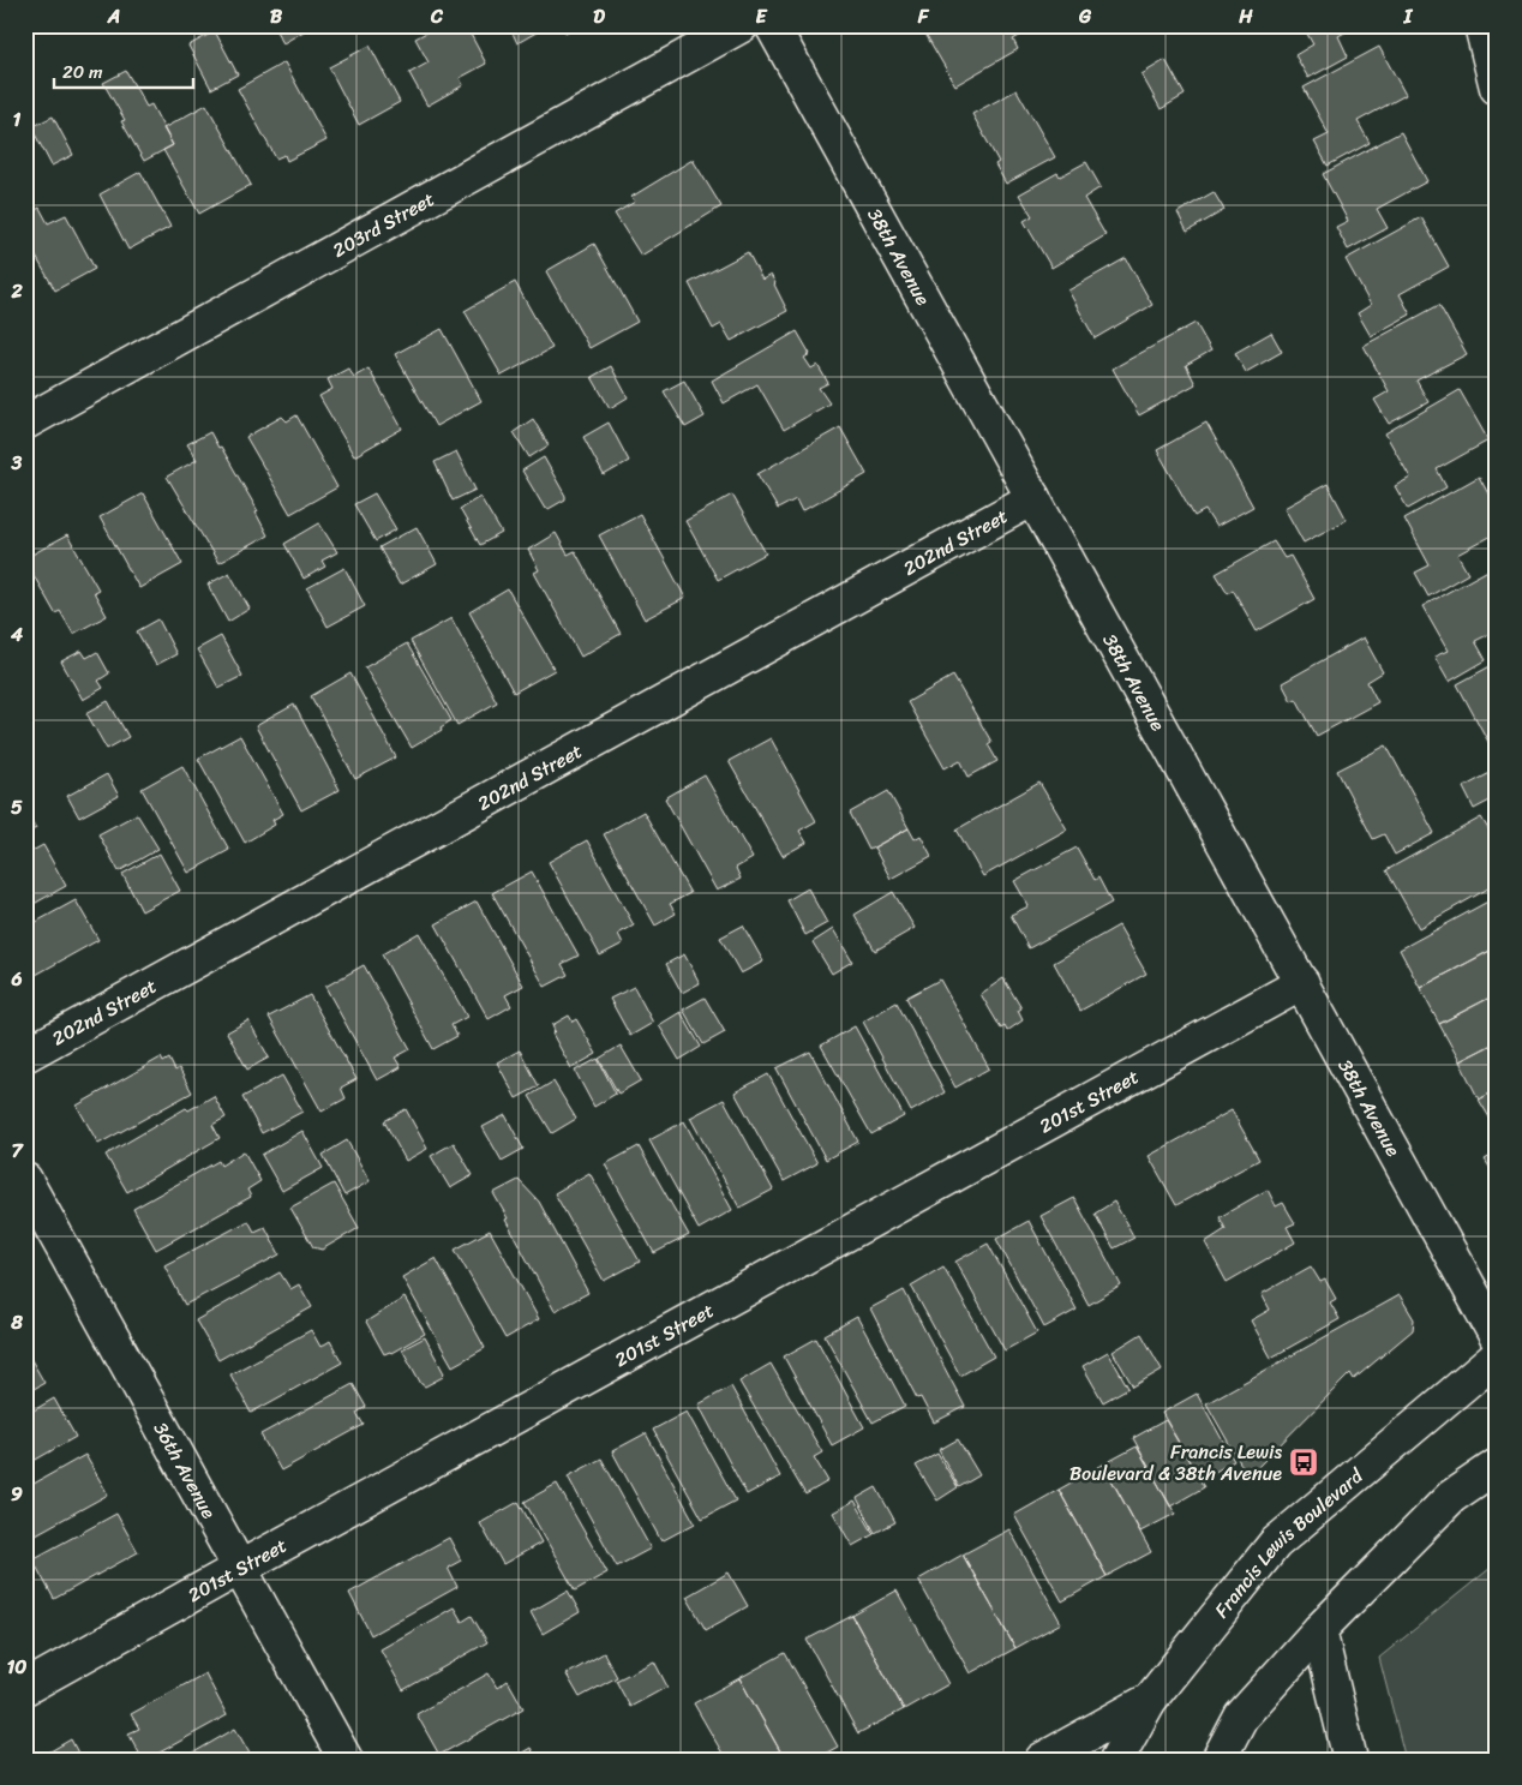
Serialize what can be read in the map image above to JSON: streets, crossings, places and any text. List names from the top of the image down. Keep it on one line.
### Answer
{"streets":{"street":["203rd Street","38th Avenue","202nd Street","201st Street","36th Avenue","Francis Lewis Boulevard"]},"crossings":[["38th Avenue","202nd Street"],["38th Avenue","201st Street"],["201st Street","36th Avenue"]],"places":{"bus stop":["Francis Lewis Boulevard & 38th Avenue"]},"scale_bar":"20 m","grid":{"columns":["A","B","C","D","E","F","G","H","I"],"rows":["1","2","3","4","5","6","7","8","9","10"]}}
